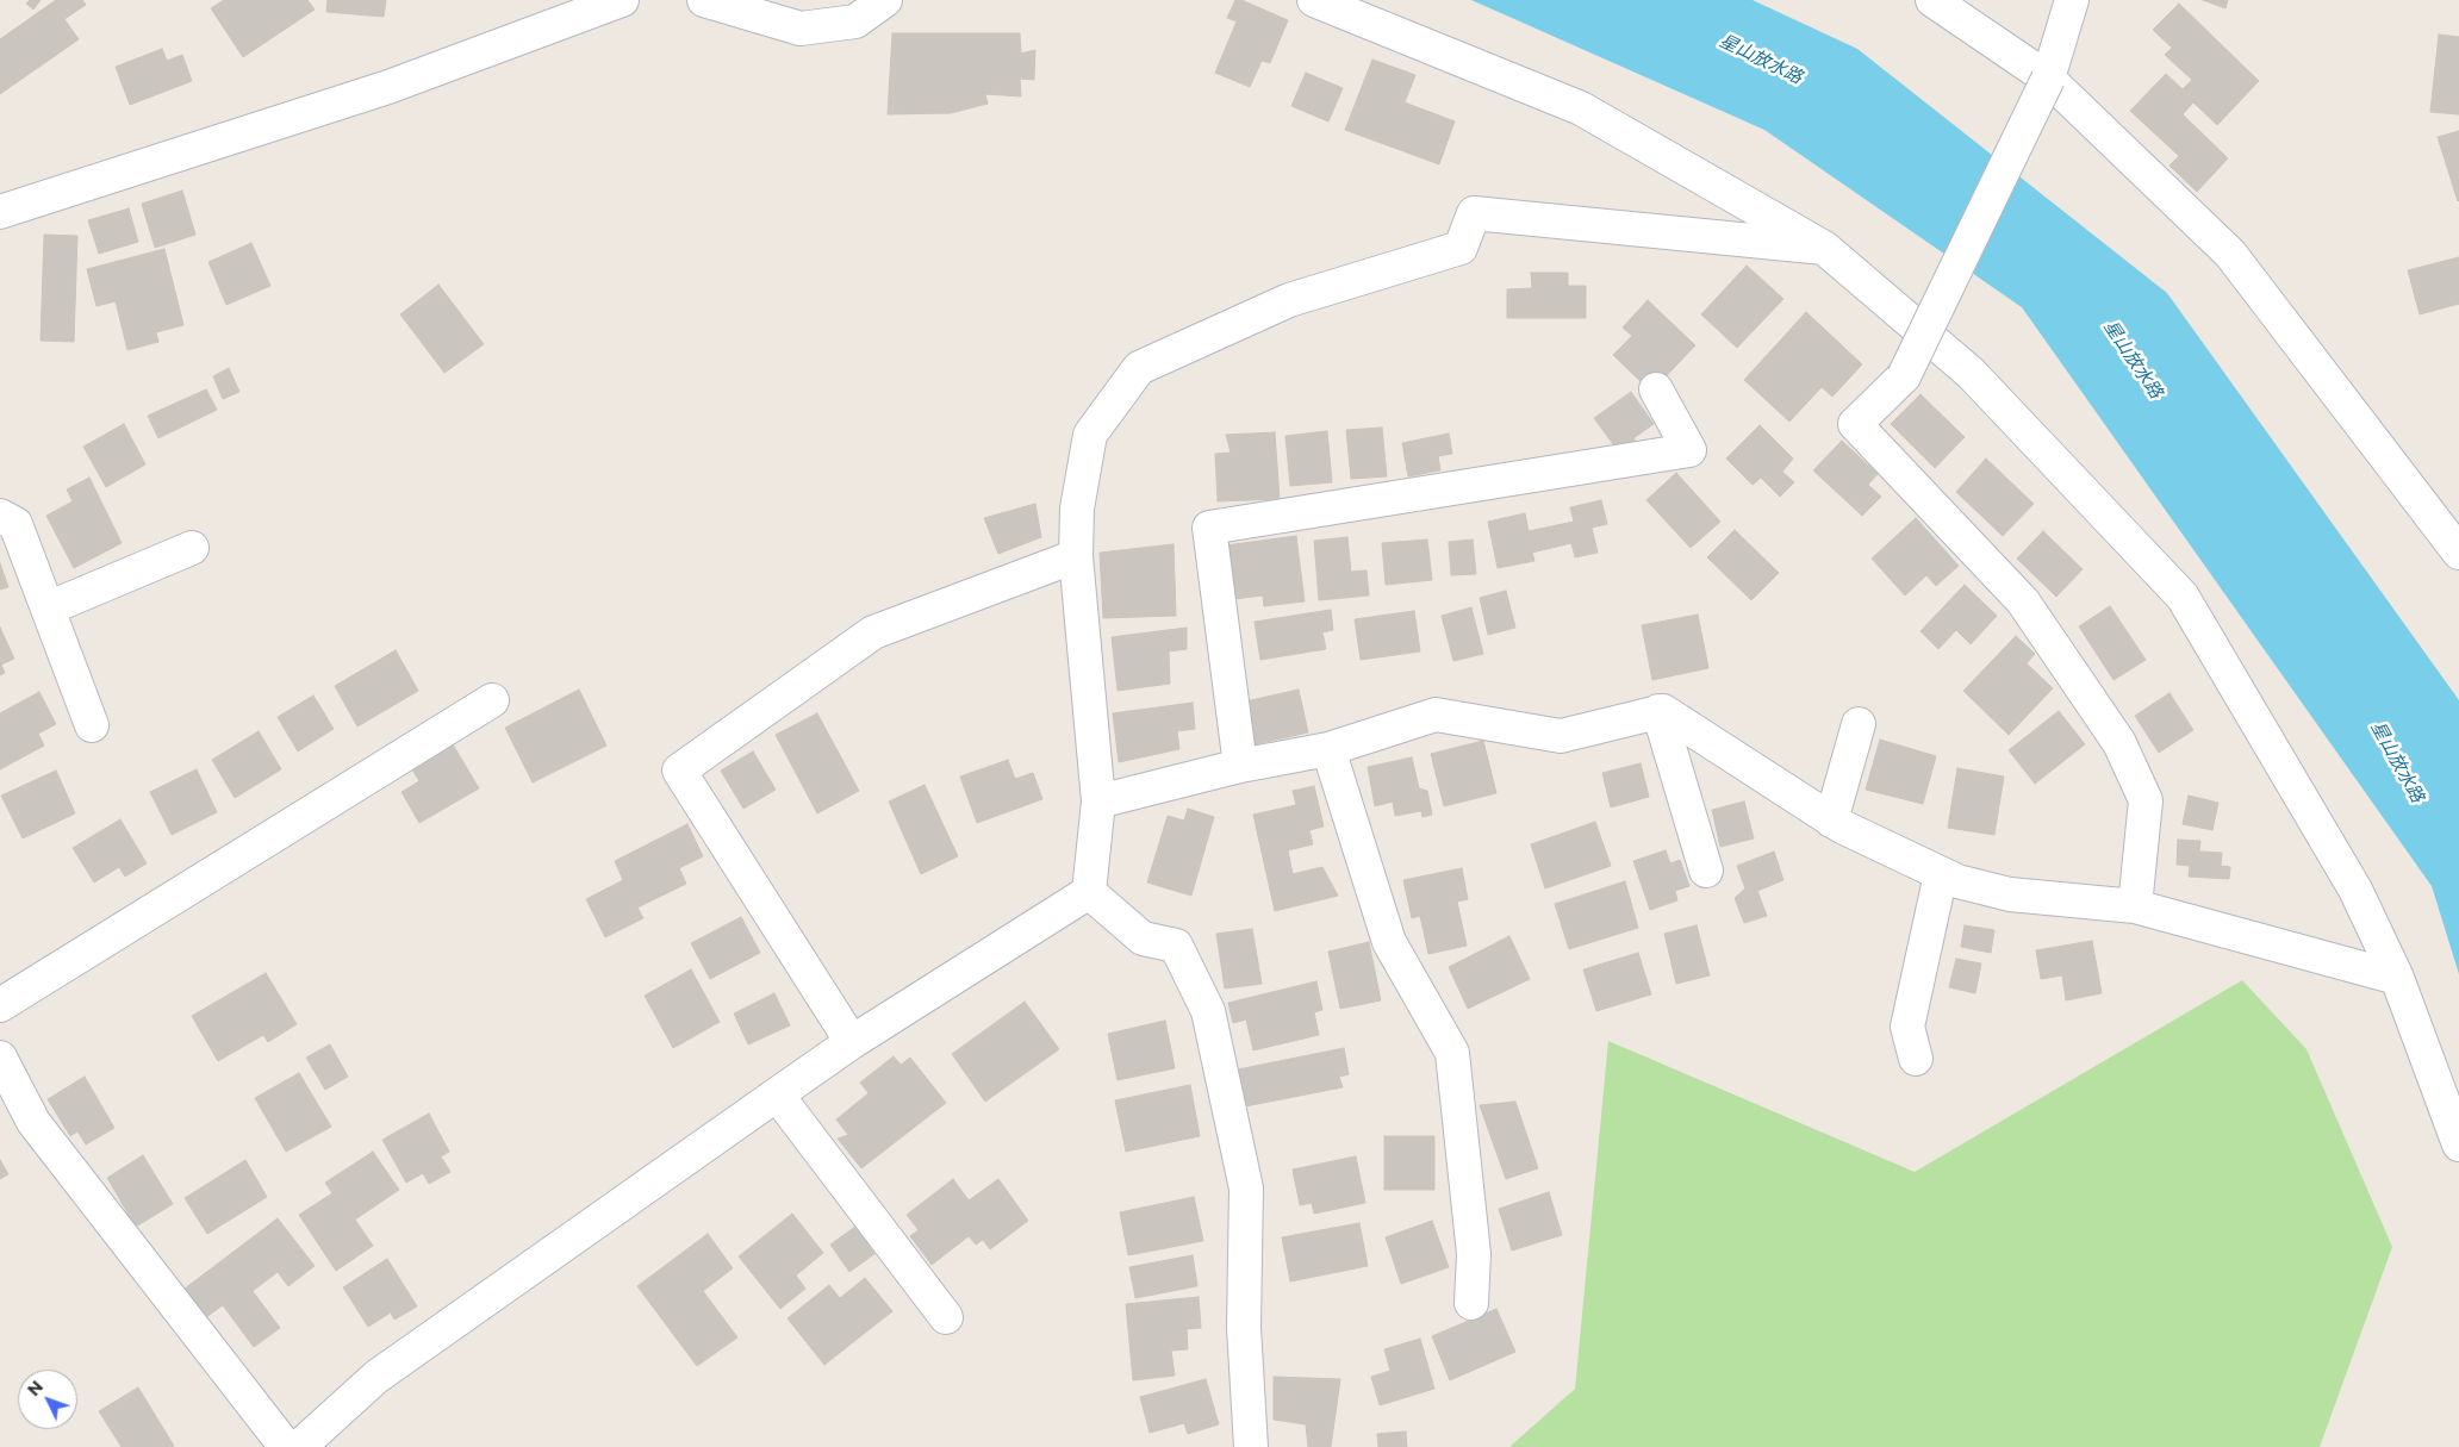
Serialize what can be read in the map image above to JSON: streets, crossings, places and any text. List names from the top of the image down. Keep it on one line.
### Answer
{"water":["星山放水路"],"north":"top left"}
